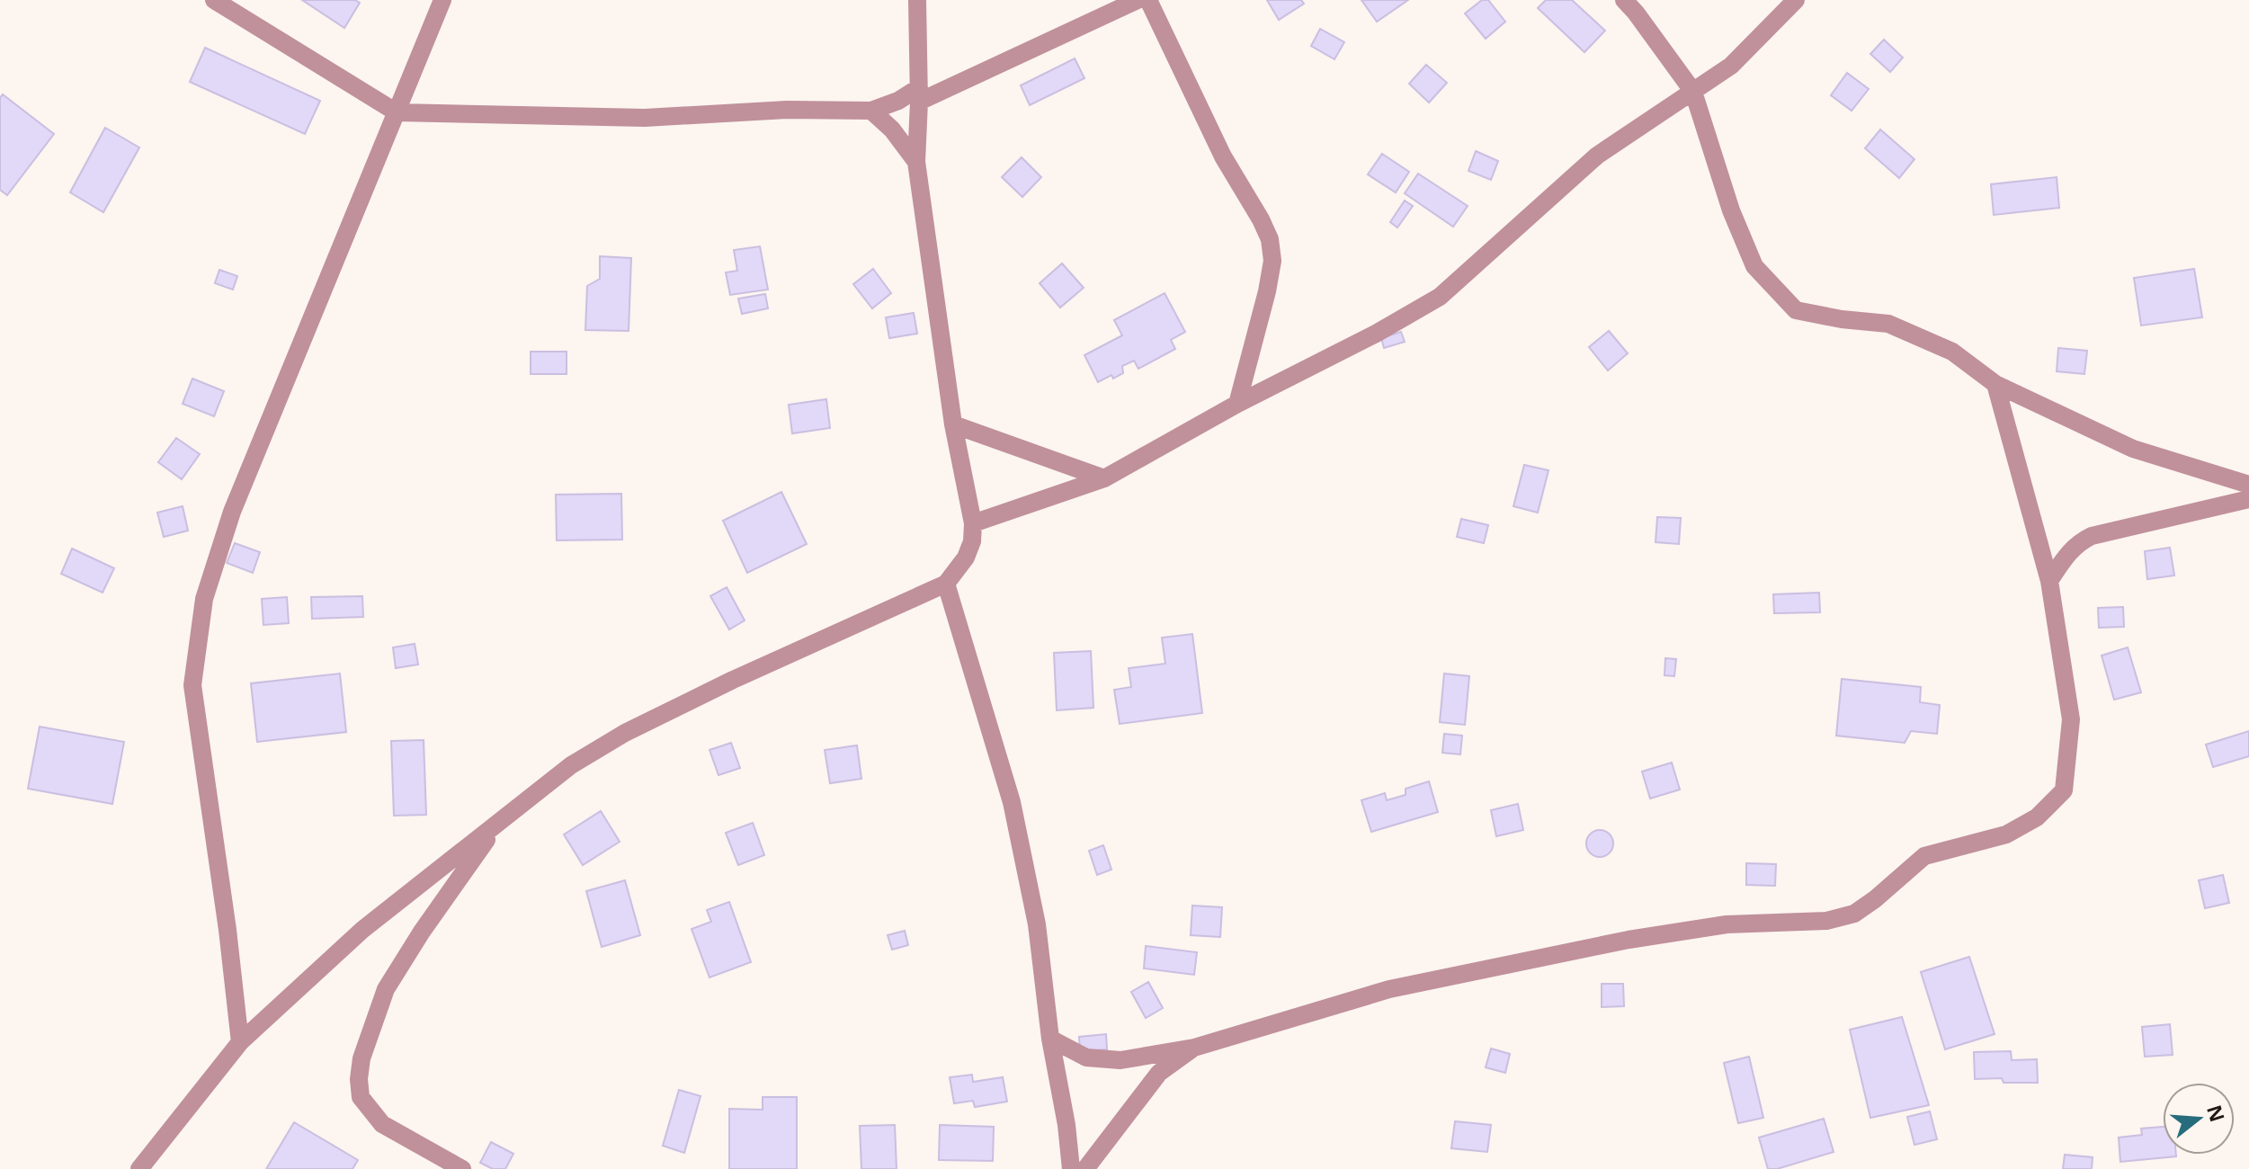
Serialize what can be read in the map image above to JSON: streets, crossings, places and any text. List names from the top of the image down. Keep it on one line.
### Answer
{"north":"right"}
